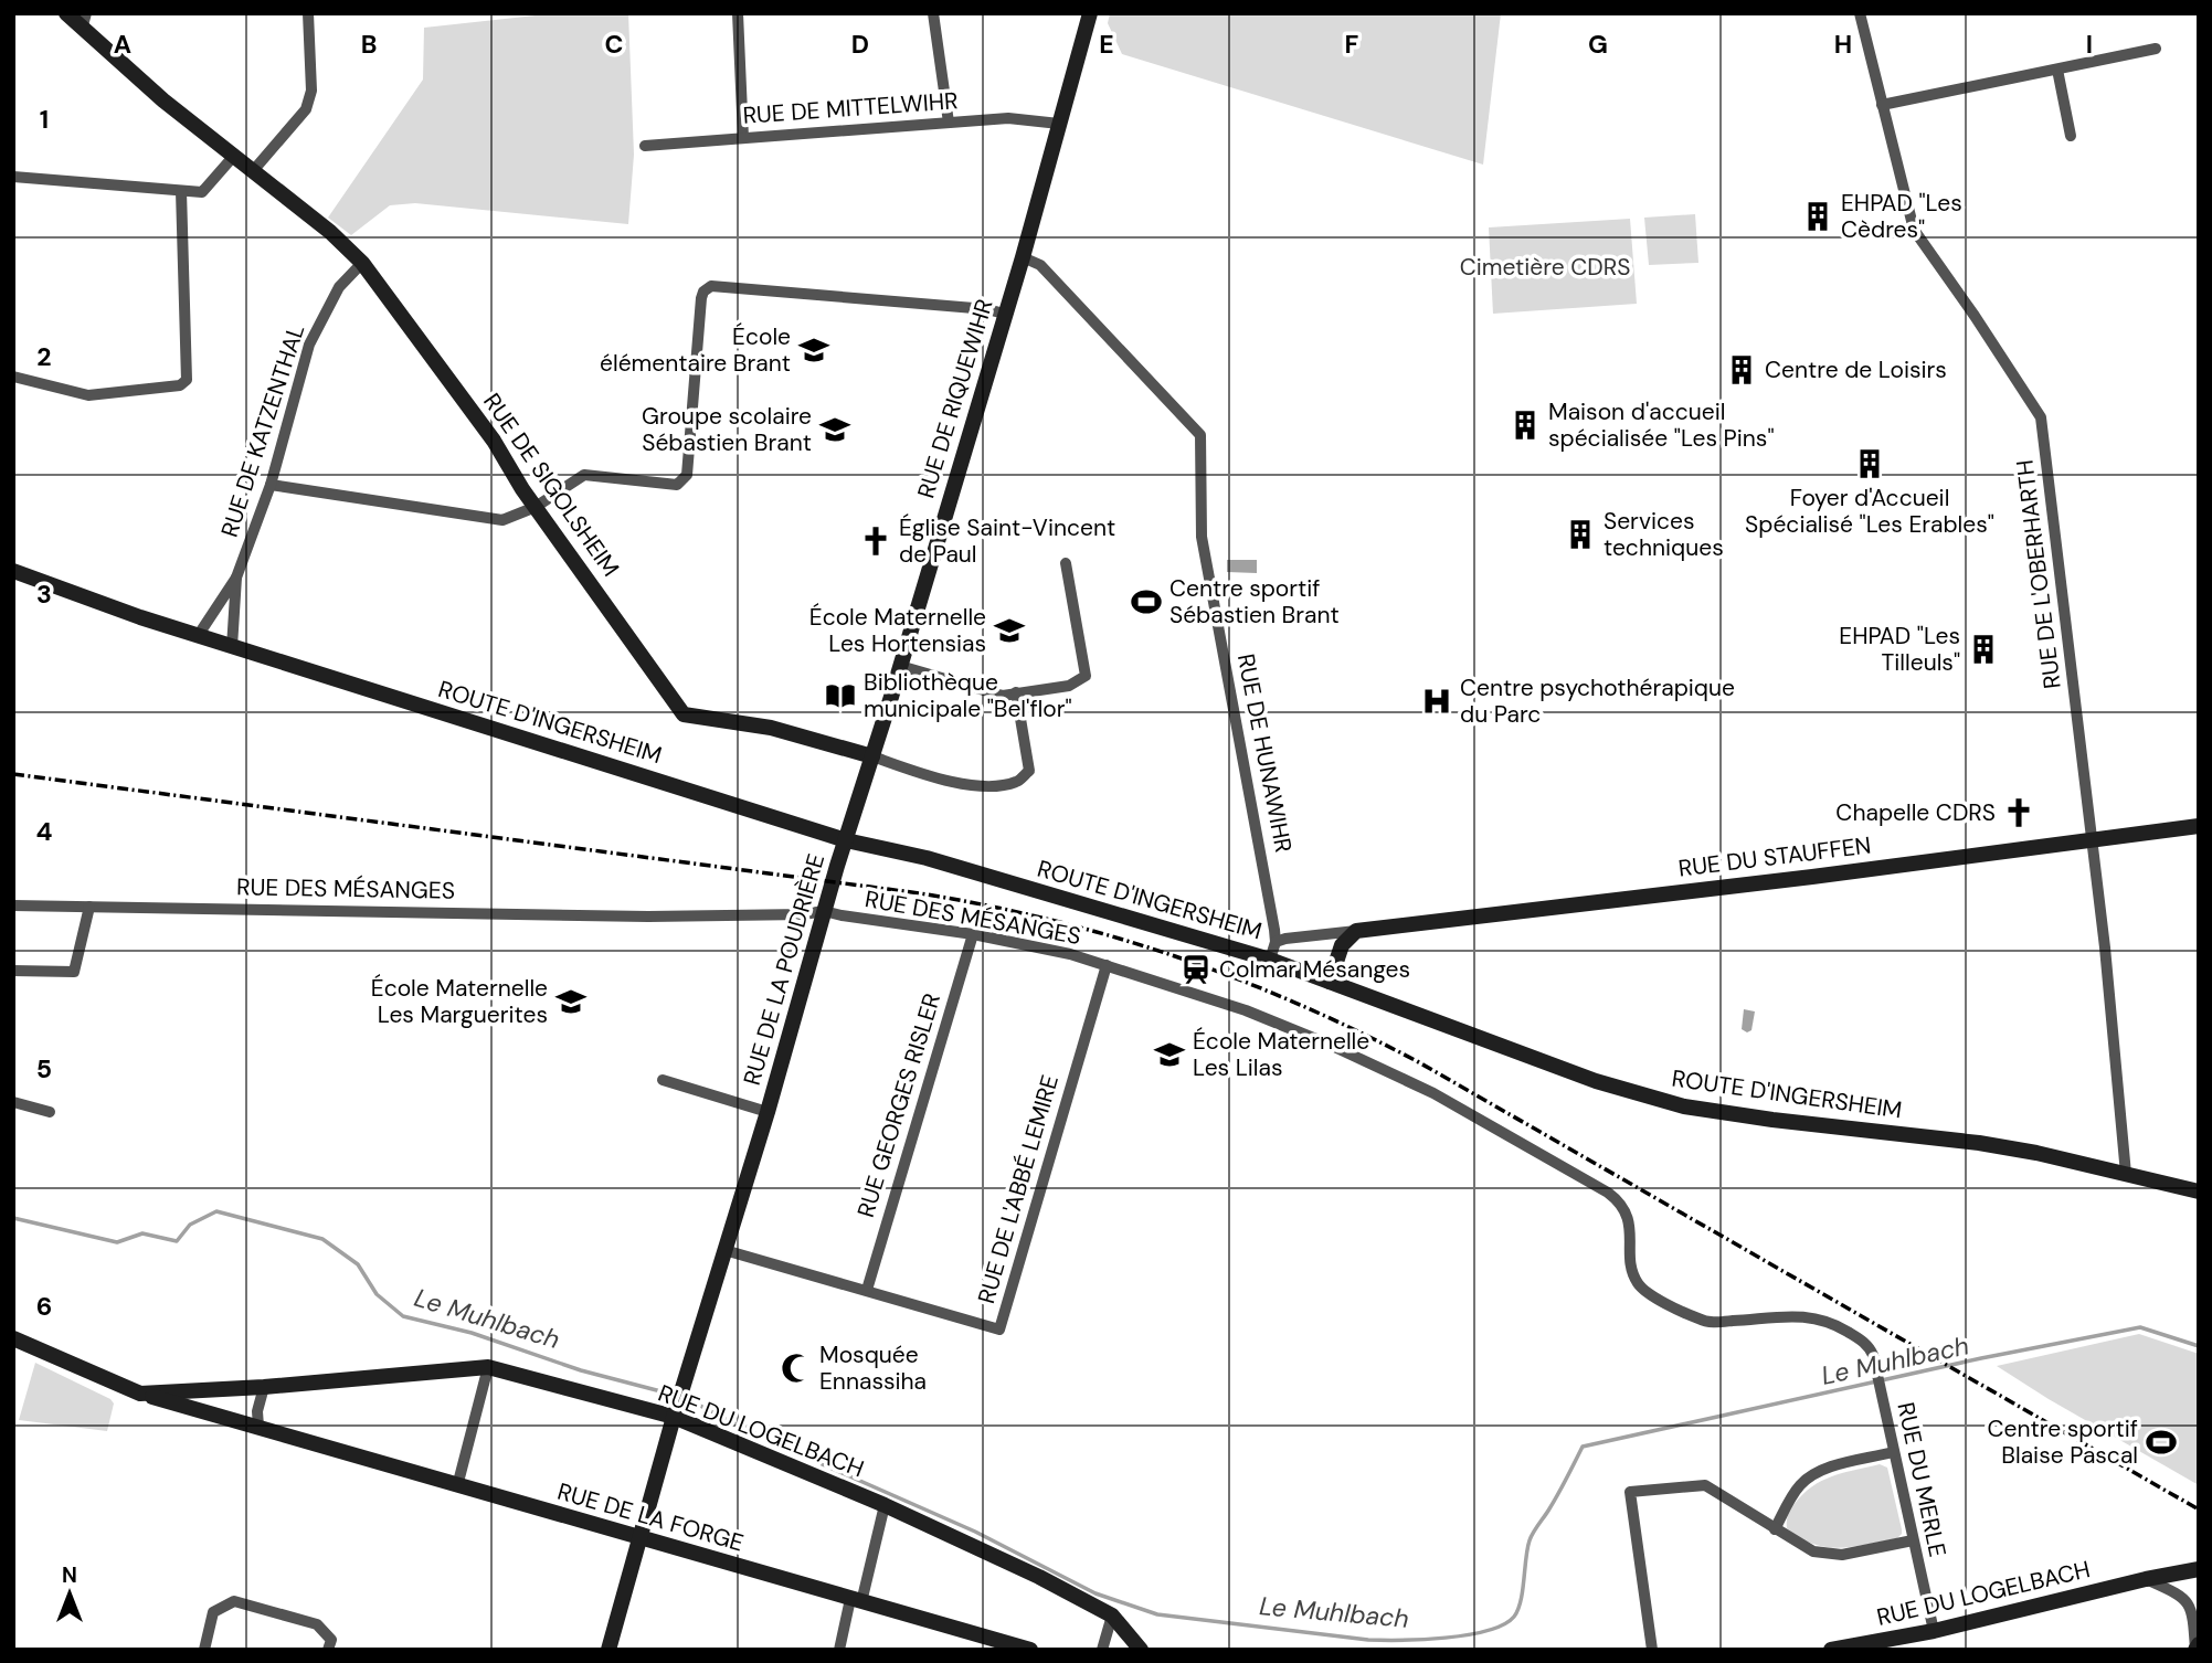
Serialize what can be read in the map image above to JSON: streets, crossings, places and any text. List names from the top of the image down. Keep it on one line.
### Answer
{"streets":{"street":["RUE DE MITTELWIHR","RUE DE RIQUEWIHR","RUE DE KATZENTHAL","RUE DE SIGOLSHEIM","RUE DE L'OBERHARTH","ROUTE D'INGERSHEIM","RUE DE HUNAWIHR","RUE DU STAUFFEN","RUE DES MÉSANGES","RUE DE LA POUDRIÈRE","RUE GEORGES RISLER","RUE DE L'ABBÉ LEMIRE","RUE DU LOGELBACH","RUE DU MERLE","RUE DE LA FORGE"]},"crossings":[["RUE DE MITTELWIHR","RUE DE RIQUEWIHR"],["RUE DE RIQUEWIHR","RUE DE SIGOLSHEIM"],["RUE DE RIQUEWIHR","ROUTE D'INGERSHEIM"],["RUE DE RIQUEWIHR","RUE DE HUNAWIHR"],["RUE DE RIQUEWIHR","RUE DE LA POUDRIÈRE"],["RUE DE KATZENTHAL","RUE DE SIGOLSHEIM"],["RUE DE KATZENTHAL","ROUTE D'INGERSHEIM"],["RUE DE L'OBERHARTH","ROUTE D'INGERSHEIM"],["RUE DE L'OBERHARTH","RUE DU STAUFFEN"],["ROUTE D'INGERSHEIM","RUE DE HUNAWIHR"],["ROUTE D'INGERSHEIM","RUE DE LA POUDRIÈRE"],["RUE DE HUNAWIHR","RUE DU STAUFFEN"],["RUE DES MÉSANGES","RUE DE LA POUDRIÈRE"],["RUE DES MÉSANGES","RUE GEORGES RISLER"],["RUE DES MÉSANGES","RUE DE L'ABBÉ LEMIRE"],["RUE DES MÉSANGES","RUE DU MERLE"],["RUE DE LA POUDRIÈRE","RUE DE L'ABBÉ LEMIRE"],["RUE DE LA POUDRIÈRE","RUE DU LOGELBACH"],["RUE DE LA POUDRIÈRE","RUE DE LA FORGE"],["RUE GEORGES RISLER","RUE DE L'ABBÉ LEMIRE"],["RUE DU LOGELBACH","RUE DU MERLE"],["RUE DU LOGELBACH","RUE DE LA FORGE"]],"water":["Le Muhlbach"],"parks":["Cimetière CDRS"],"places":{"building":["EHPAD \"Les Cèdres\"","Centre de Loisirs","Maison d'accueil spécialisée \"Les Pins\"","Foyer d'Accueil Spécialisé \"Les Erables\"","Services techniques","EHPAD \"Les Tilleuls\""],"school or university":["École élémentaire Brant","Groupe scolaire Sébastien Brant","École Maternelle Les Hortensias","École Maternelle Les Marguerites","École Maternelle Les Lilas"],"church":["Église Saint-Vincent de Paul","Chapelle CDRS"],"sports":["Centre sportif Sébastien Brant","Centre sportif Blaise Pascal"],"library":["Bibliothèque municipale \"Bel'flor\""],"hospital":["Centre psychothérapique du Parc"],"station":["Colmar Mésanges"],"mosque":["Mosquée Ennassiha"]},"north":"top","grid":{"columns":["A","B","C","D","E","F","G","H","I"],"rows":["1","2","3","4","5","6"]}}
